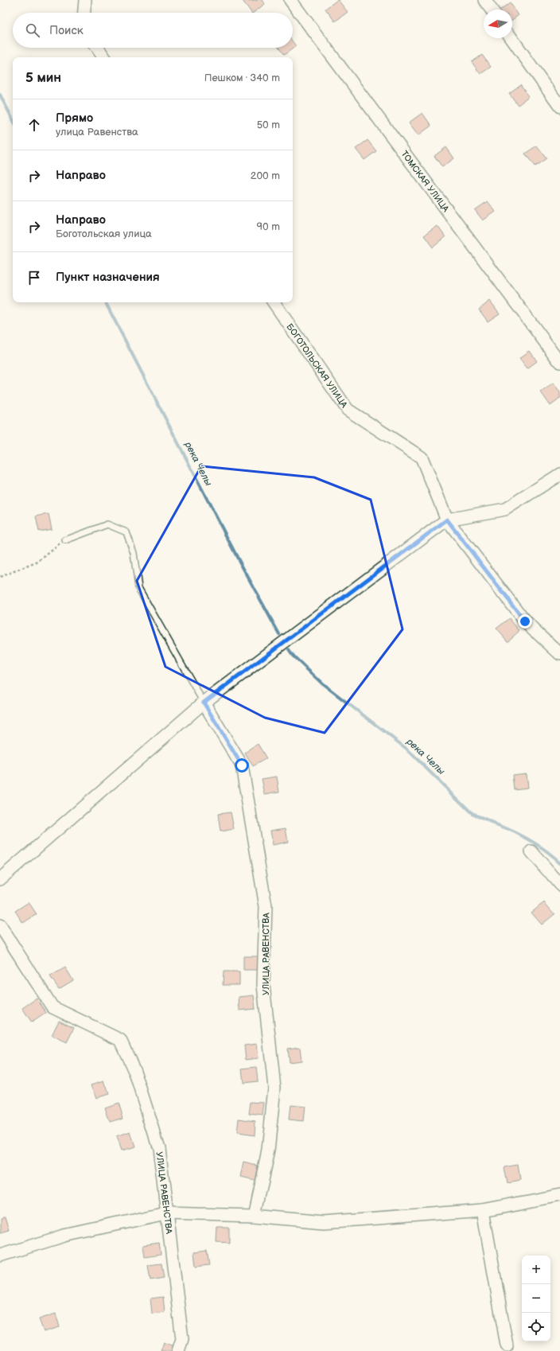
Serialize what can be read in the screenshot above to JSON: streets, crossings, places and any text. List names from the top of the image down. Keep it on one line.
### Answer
{"streets":{"street":["ТОМСКАЯ УЛИЦА","БОГОТОЛЬСКАЯ УЛИЦА","УЛИЦА РАВЕНСТВА"]},"water":["река Челы"],"north":"left","page":{"search":"Поиск","heading":["5 мин","Пешком · 340 m"],"list":[["Прямо","улица Равенства","50 m"],["Направо","200 m"],["Направо","Боготольская улица","90 m"],"Пункт назначения"],"map_buttons":["+","−"]}}
